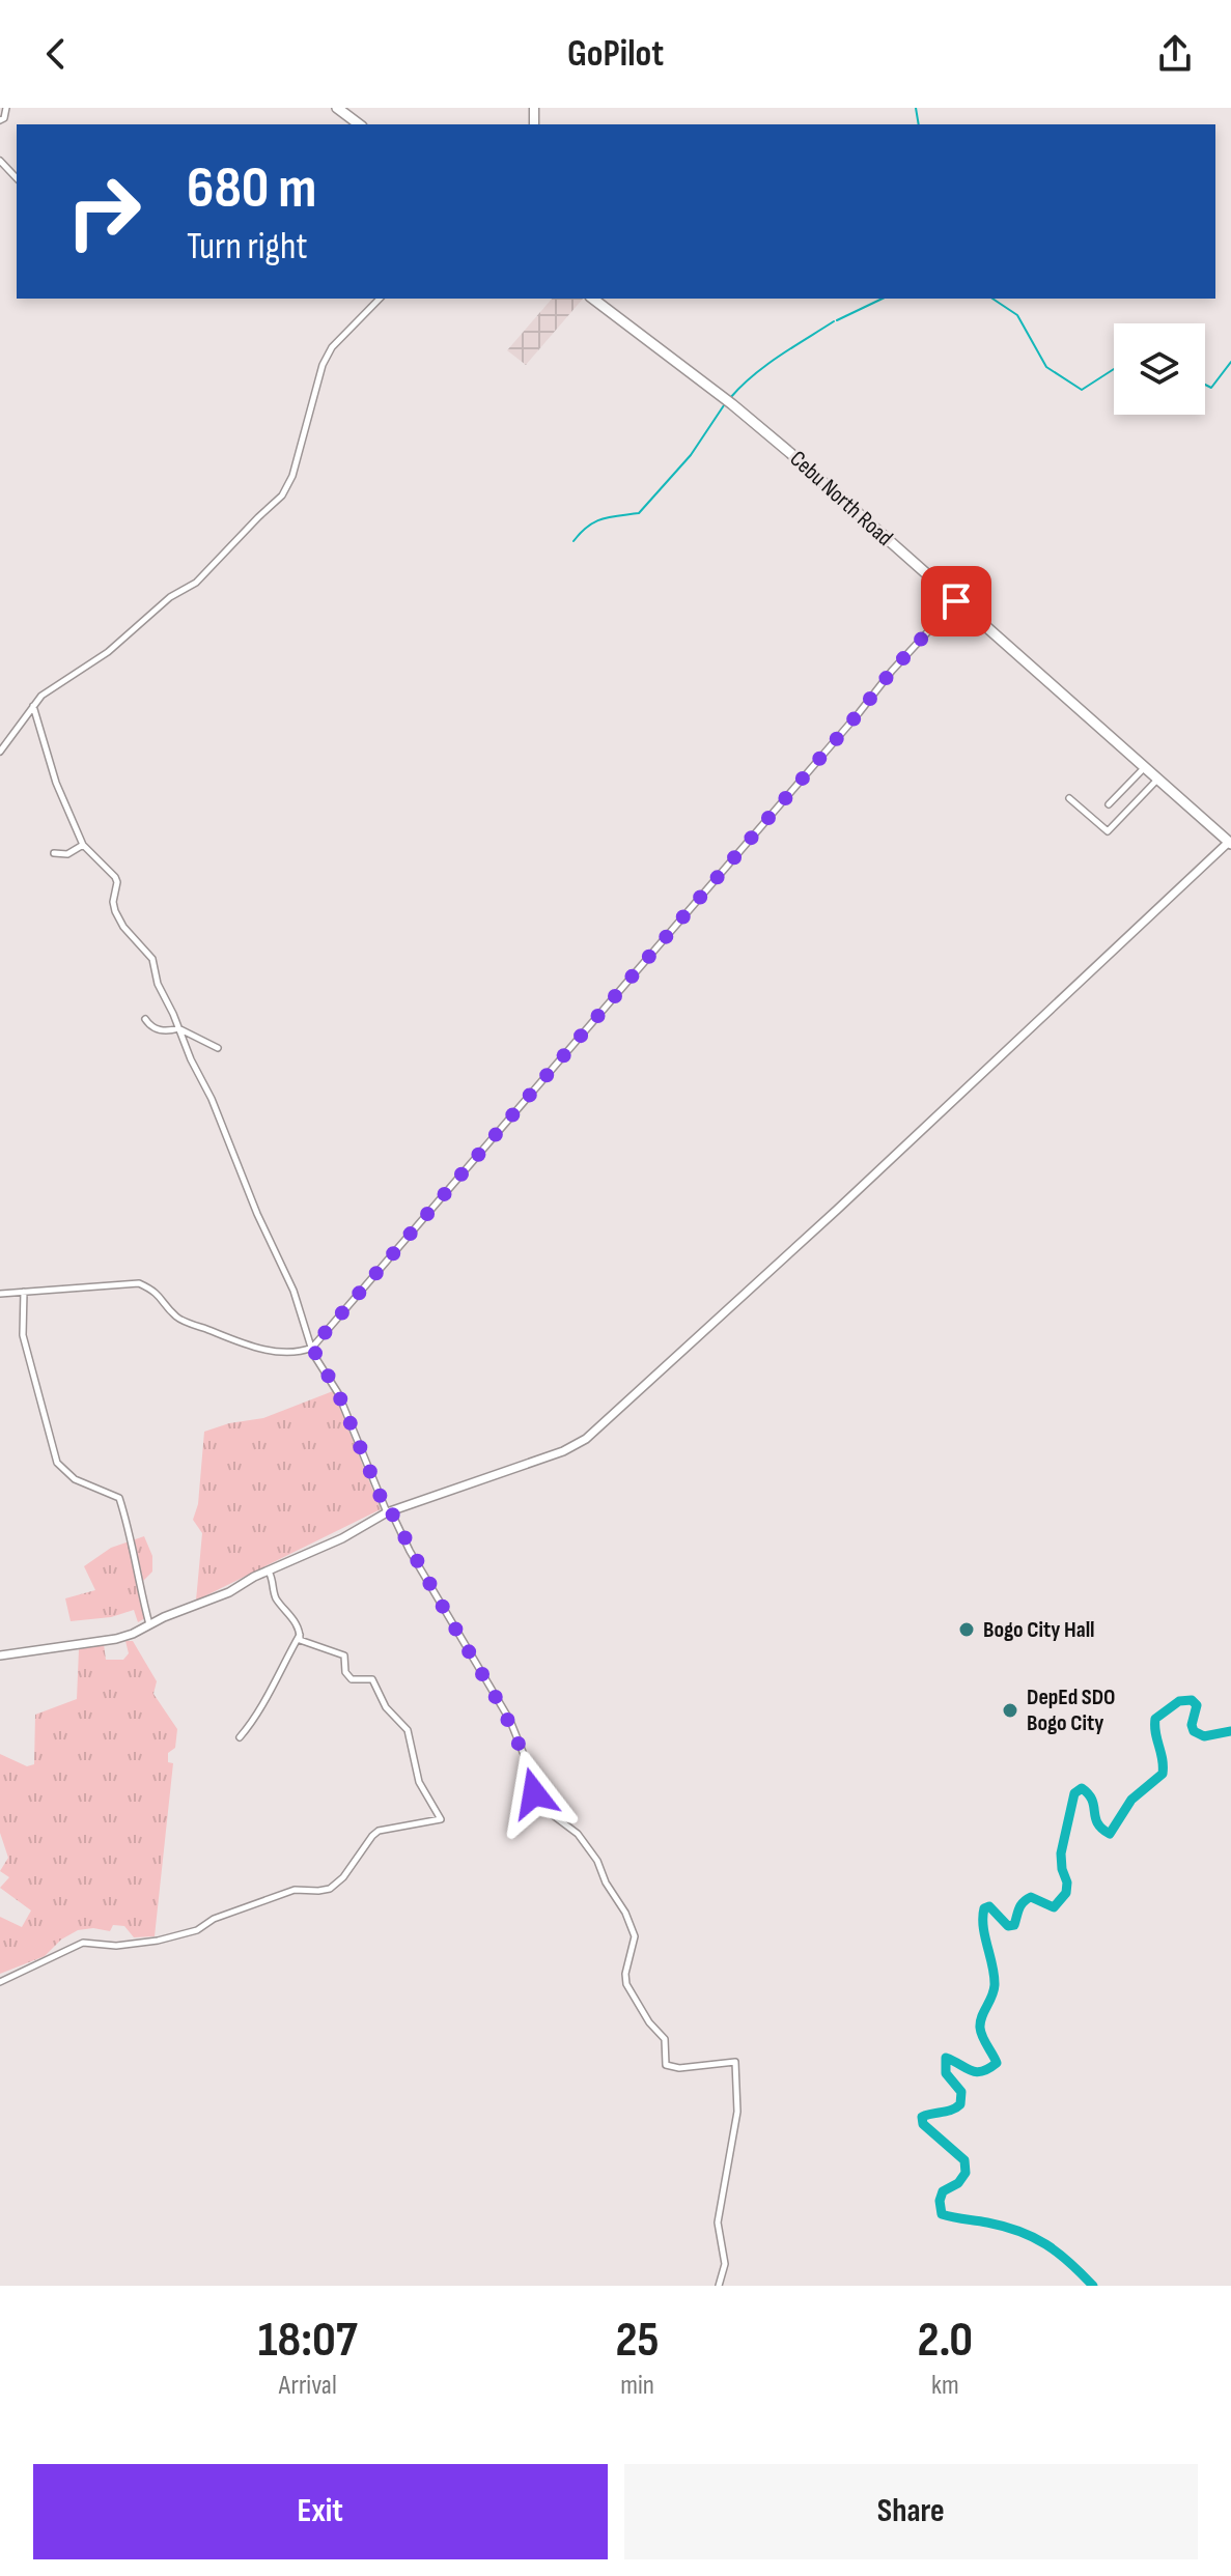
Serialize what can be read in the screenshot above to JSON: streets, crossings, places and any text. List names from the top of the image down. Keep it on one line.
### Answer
{"streets":{"highway":["Cebu North Road"]},"places":["Bogo City Hall","DepEd SDO Bogo City"],"page":{"header":"GoPilot","turn":["680 m","Turn right"],"eta":["18:07","Arrival","25","min","2.0","km"],"buttons":["Exit","Share"]}}
